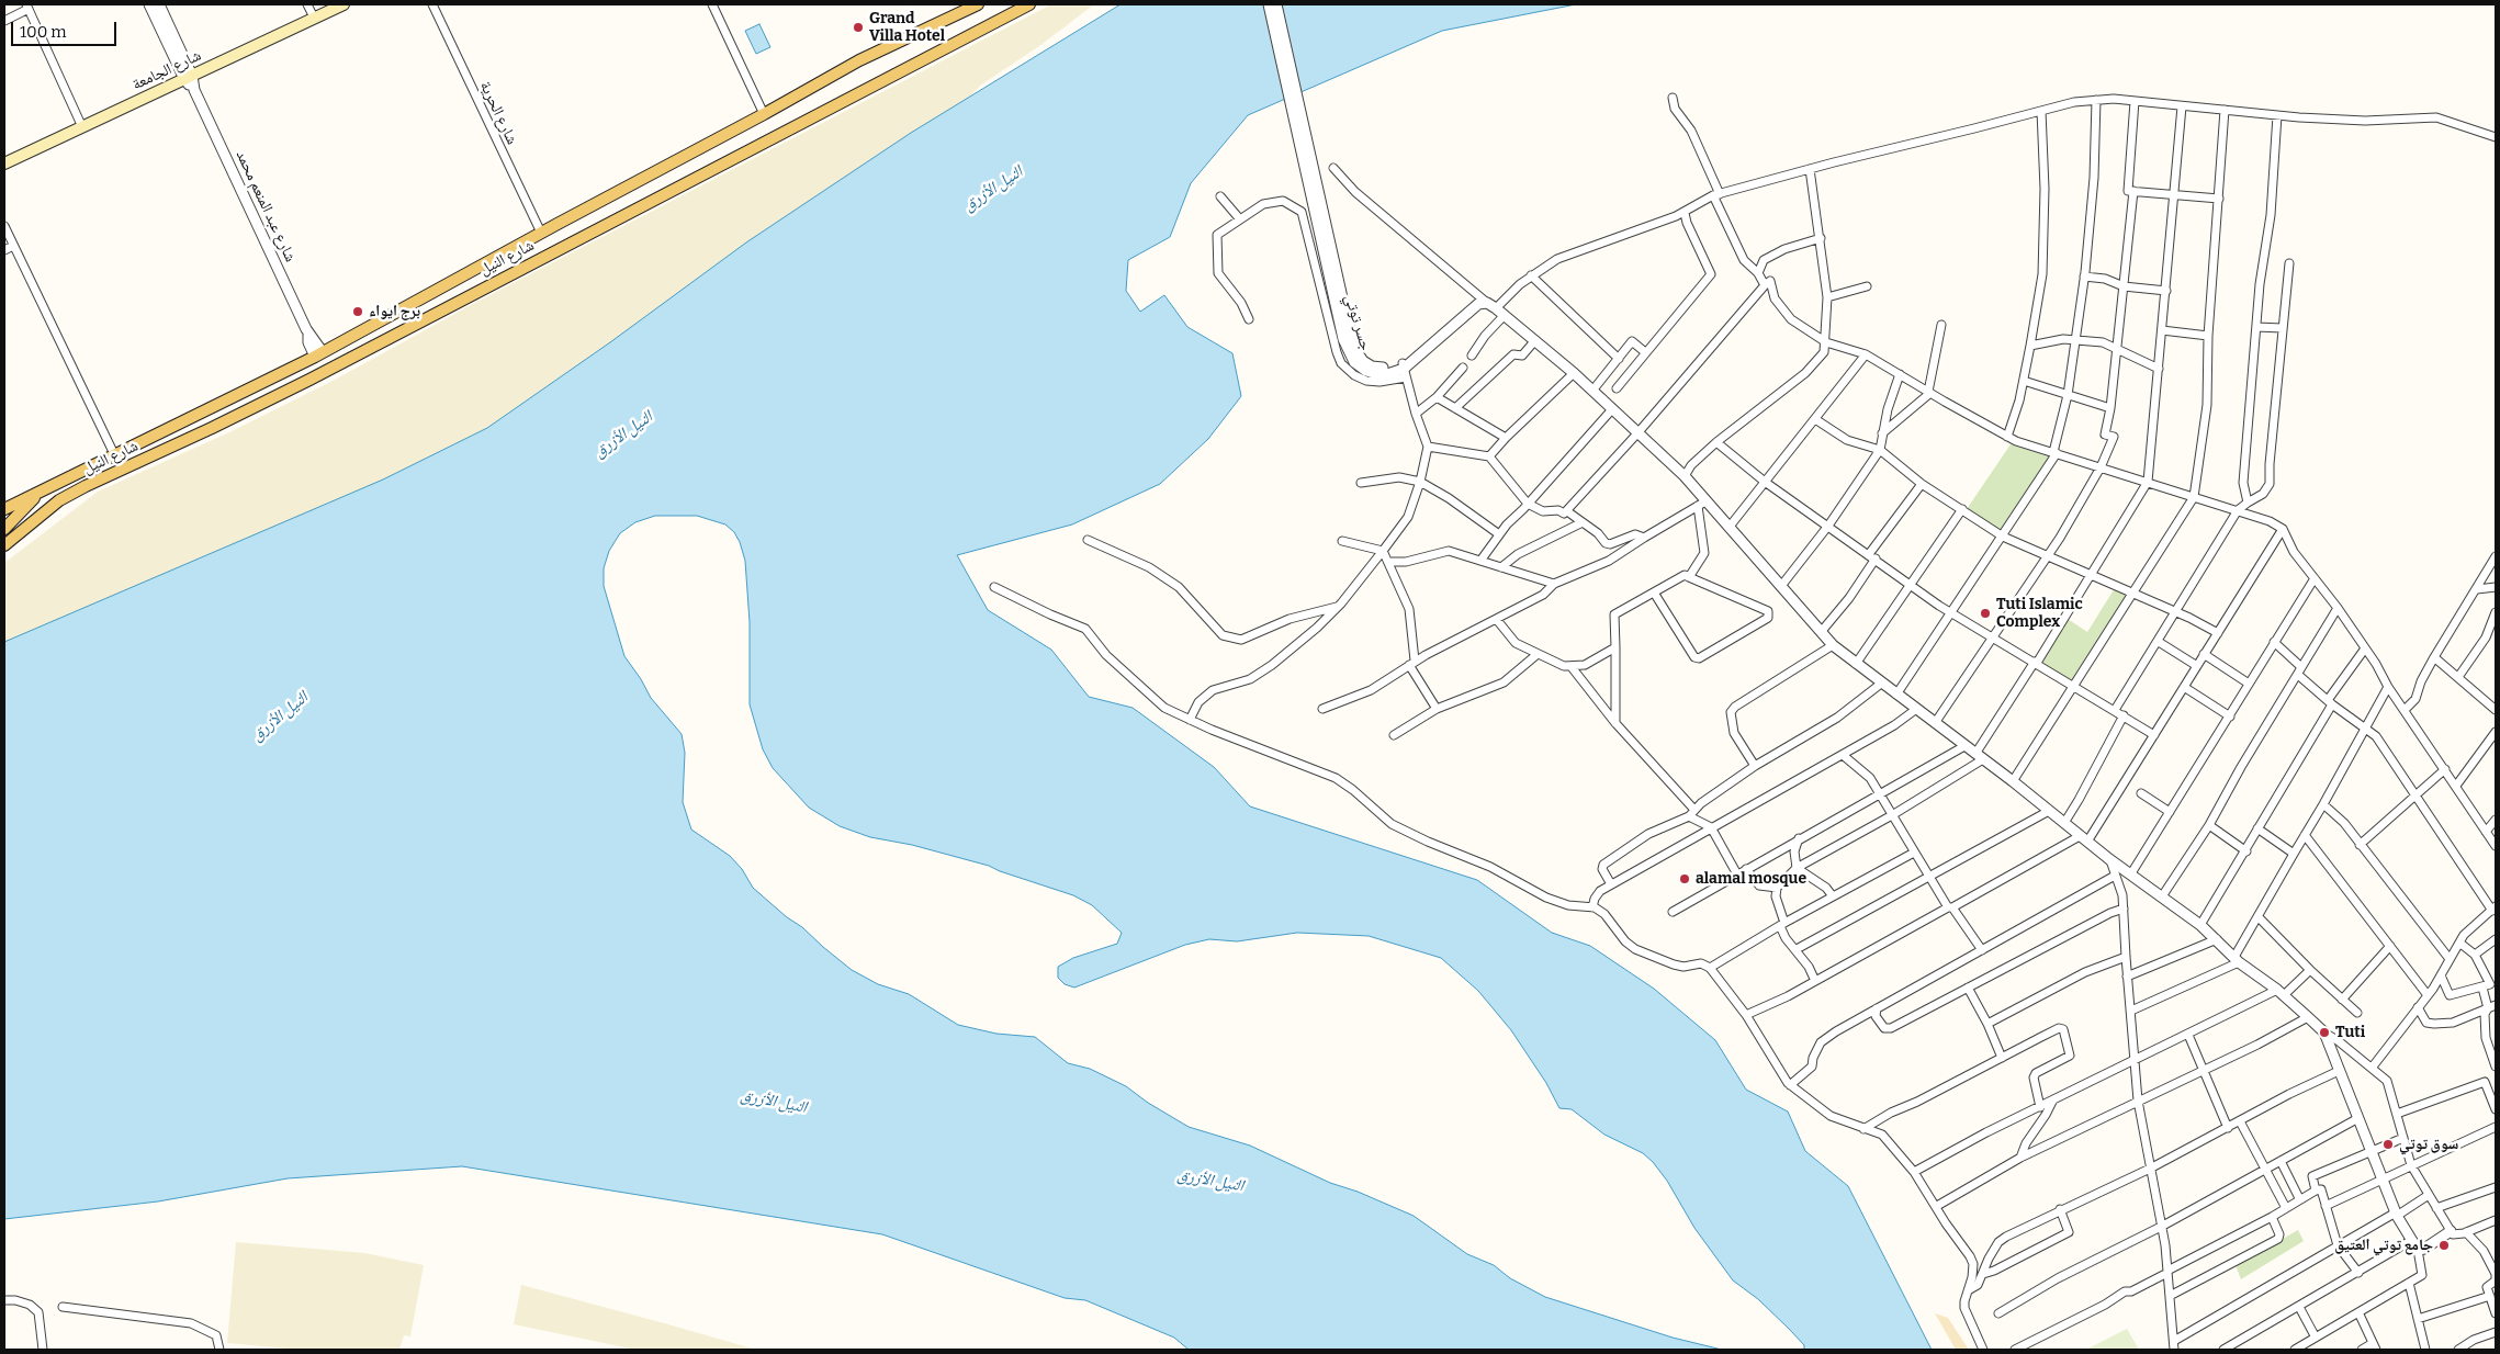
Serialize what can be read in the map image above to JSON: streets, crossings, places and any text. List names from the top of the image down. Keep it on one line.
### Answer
{"streets":{"main road":["شارع الجامعة","شارع النيل"],"street":["شارع الحرية","شارع عبد المنعم محمد","جسر توتي"]},"crossings":[["شارع الجامعة","شارع عبد المنعم محمد"],["شارع الحرية","شارع النيل"],["شارع عبد المنعم محمد","شارع النيل"]],"water":["النيل الأزرق"],"places":["Grand Villa Hotel","برج ايواء","Tuti Islamic Complex","alamal mosque","Tuti","سوق توتي","جامع توتي العتيق"],"scale_bar":"100 m"}
